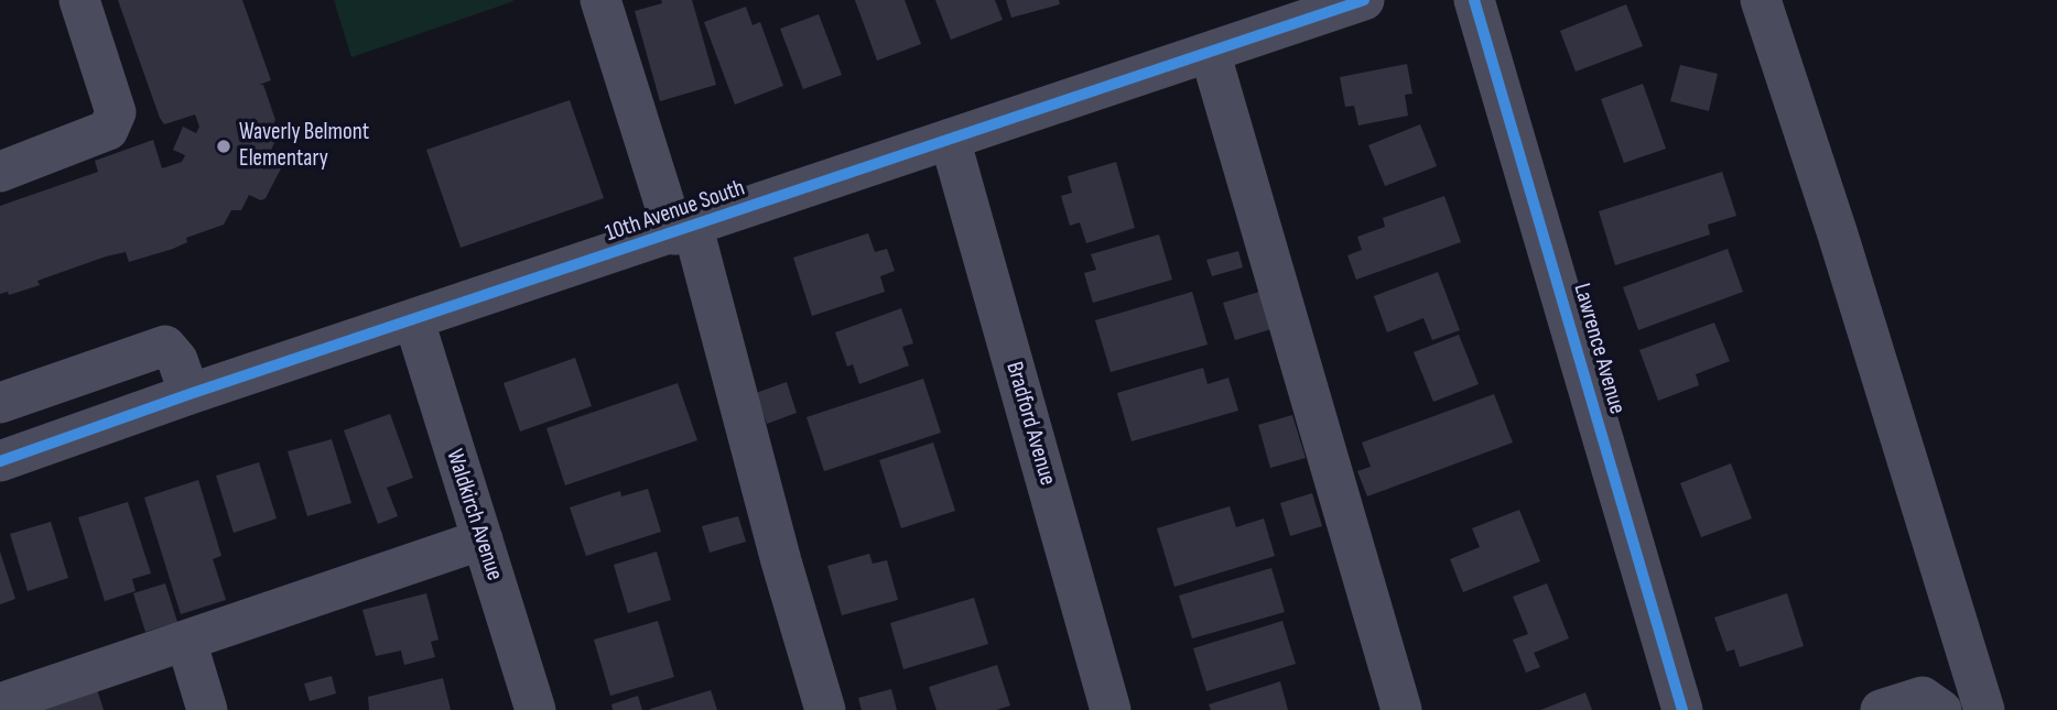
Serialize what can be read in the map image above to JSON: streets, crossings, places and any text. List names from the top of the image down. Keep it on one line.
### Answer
{"streets":{"street":["10th Avenue South","Lawrence Avenue","Bradford Avenue","Waldkirch Avenue"]},"crossings":[["10th Avenue South","Bradford Avenue"],["10th Avenue South","Waldkirch Avenue"]],"places":["Waverly Belmont Elementary"]}
